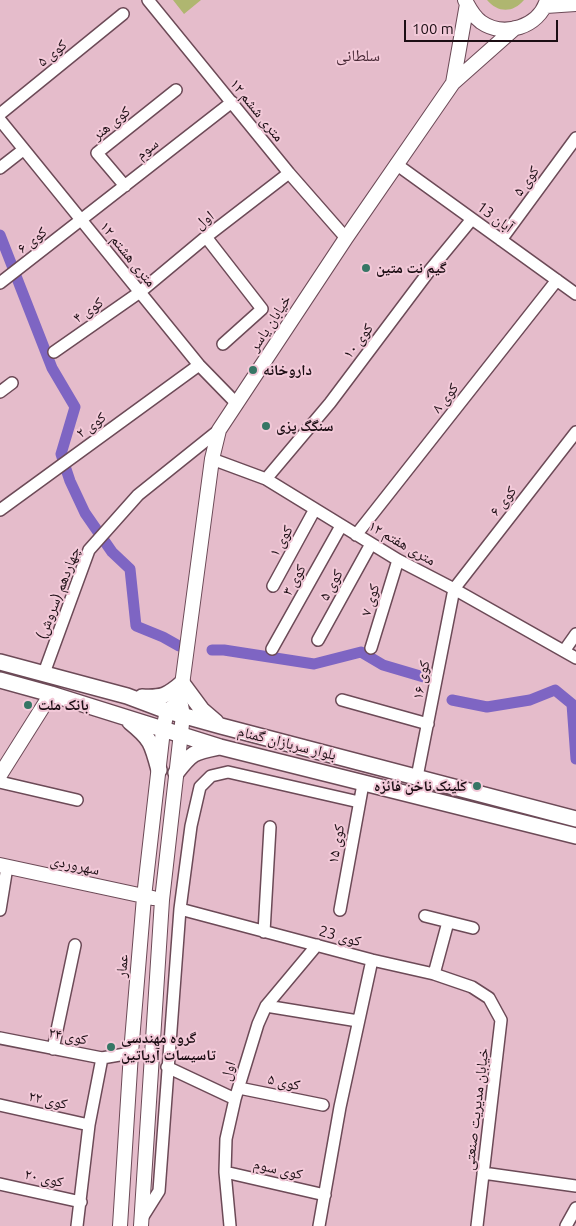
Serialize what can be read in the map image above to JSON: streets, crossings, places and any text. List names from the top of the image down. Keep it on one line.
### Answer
{"streets":{"main road":["بلوار سربازان گمنام"],"street":["کوی ۵","۱۲ متری ششم","کوی هنر","سوم","13 آبان","اول","کوی ۶","۱۲ متری هشتم","کوی ۴","خیابان یاسر","کوی ۱۰","کوی ۸","کوی ۲","کوی ۱","۱۲ متری هفتم","کوی ۳","چهاردهم (سروش)","کوی ۷","کوی ۱۶","کوی ۱۵","سهروردی","کوی 23","عمار","کوی ۲۴","کوی ۲۲","خیابان مدیریت صنعتی","کوی سوم","کوی ۲۰"]},"crossings":[["کوی ۵","13 آبان"],["کوی ۵","اول"],["کوی ۵","۱۲ متری هفتم"],["۱۲ متری ششم","سوم"],["۱۲ متری ششم","اول"],["۱۲ متری ششم","خیابان یاسر"],["کوی هنر","سوم"],["سوم","کوی ۶"],["سوم","۱۲ متری هشتم"],["13 آبان","خیابان یاسر"],["13 آبان","کوی ۱۰"],["13 آبان","کوی ۸"],["اول","۱۲ متری هشتم"],["اول","کوی ۴"],["اول","کوی 23"],["اول","کوی سوم"],["کوی ۶","۱۲ متری هشتم"],["کوی ۶","۱۲ متری هفتم"],["کوی ۶","کوی ۱۶"],["۱۲ متری هشتم","کوی ۴"],["۱۲ متری هشتم","خیابان یاسر"],["۱۲ متری هشتم","کوی ۲"],["خیابان یاسر","۱۲ متری هفتم"],["خیابان یاسر","چهاردهم (سروش)"],["خیابان یاسر","بلوار سربازان گمنام"],["کوی ۱۰","۱۲ متری هفتم"],["کوی ۸","۱۲ متری هفتم"],["کوی ۱","۱۲ متری هفتم"],["۱۲ متری هفتم","کوی ۳"],["۱۲ متری هفتم","کوی ۷"],["۱۲ متری هفتم","کوی ۱۶"],["چهاردهم (سروش)","بلوار سربازان گمنام"],["کوی ۱۶","بلوار سربازان گمنام"],["بلوار سربازان گمنام","کوی ۱۵"],["بلوار سربازان گمنام","عمار"],["سهروردی","عمار"],["کوی 23","خیابان مدیریت صنعتی"],["عمار","کوی ۲۴"]],"districts":["سلطانی"],"places":["گیم نت متین","داروخانه","سنگگ پزی","بانک ملت","کلینک ناخن فائزه","گروه مهندسی تاسیسات آریاتین"],"scale_bar":"100 m"}
